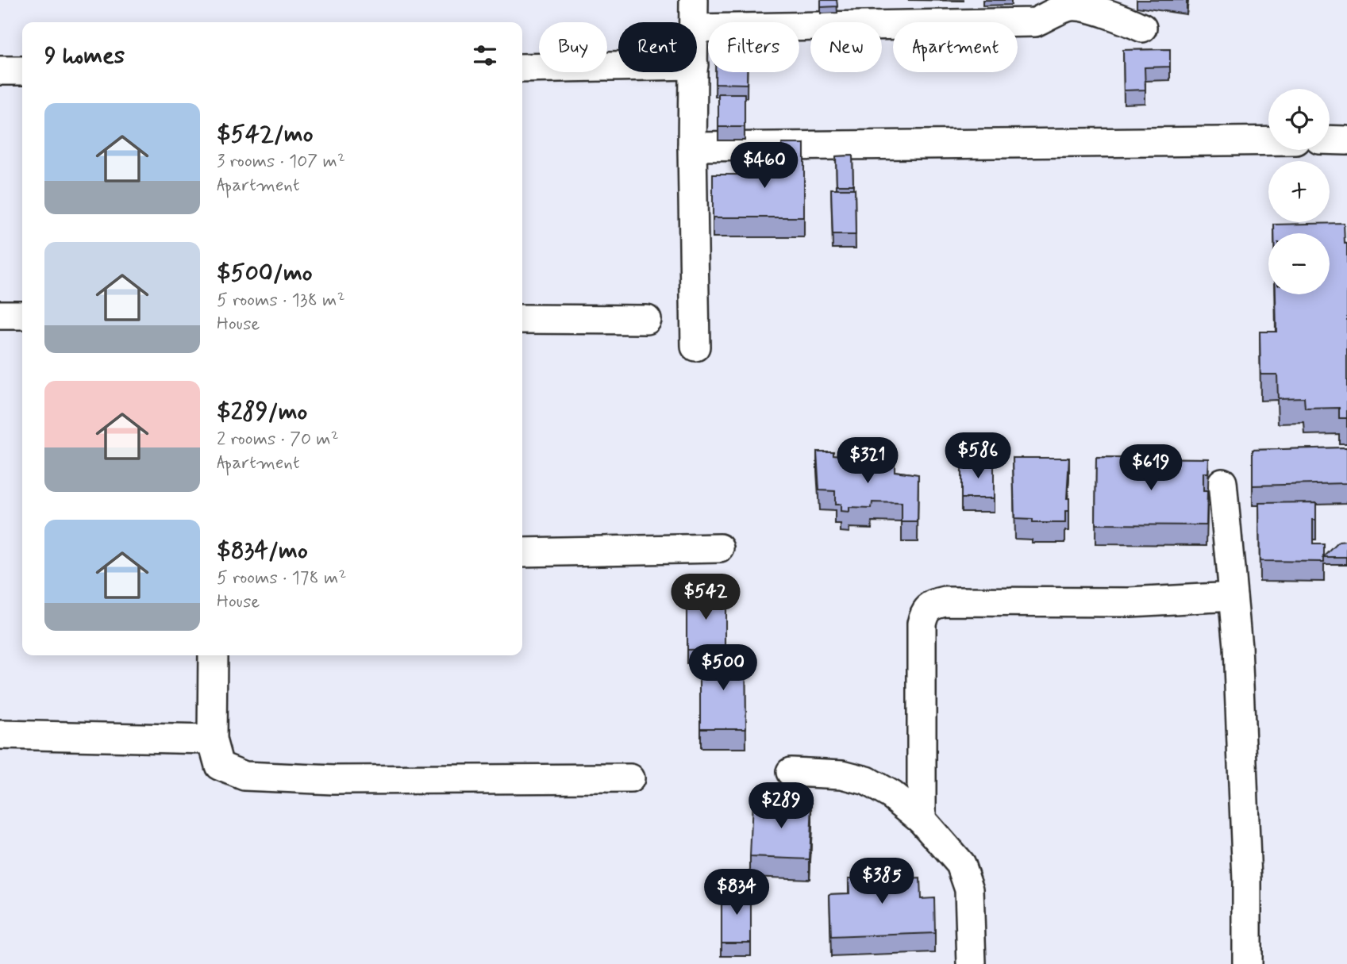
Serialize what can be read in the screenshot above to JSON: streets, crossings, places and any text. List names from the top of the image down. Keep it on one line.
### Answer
{"page":{"chip":["Buy","Rent","Filters","New","Apartment"],"heading":"9 homes","map_buttons":["+","−"],"list":[{"name":"$542/mo","note":"3 rooms · 107 m² · Apartment"},{"name":"$500/mo","note":"5 rooms · 138 m² · House"},{"name":"$289/mo","note":"2 rooms · 70 m² · Apartment"},{"name":"$834/mo","note":"5 rooms · 178 m² · House"}],"price":["$460","$586","$321","$619","$542","$500","$289","$385","$834"]}}
